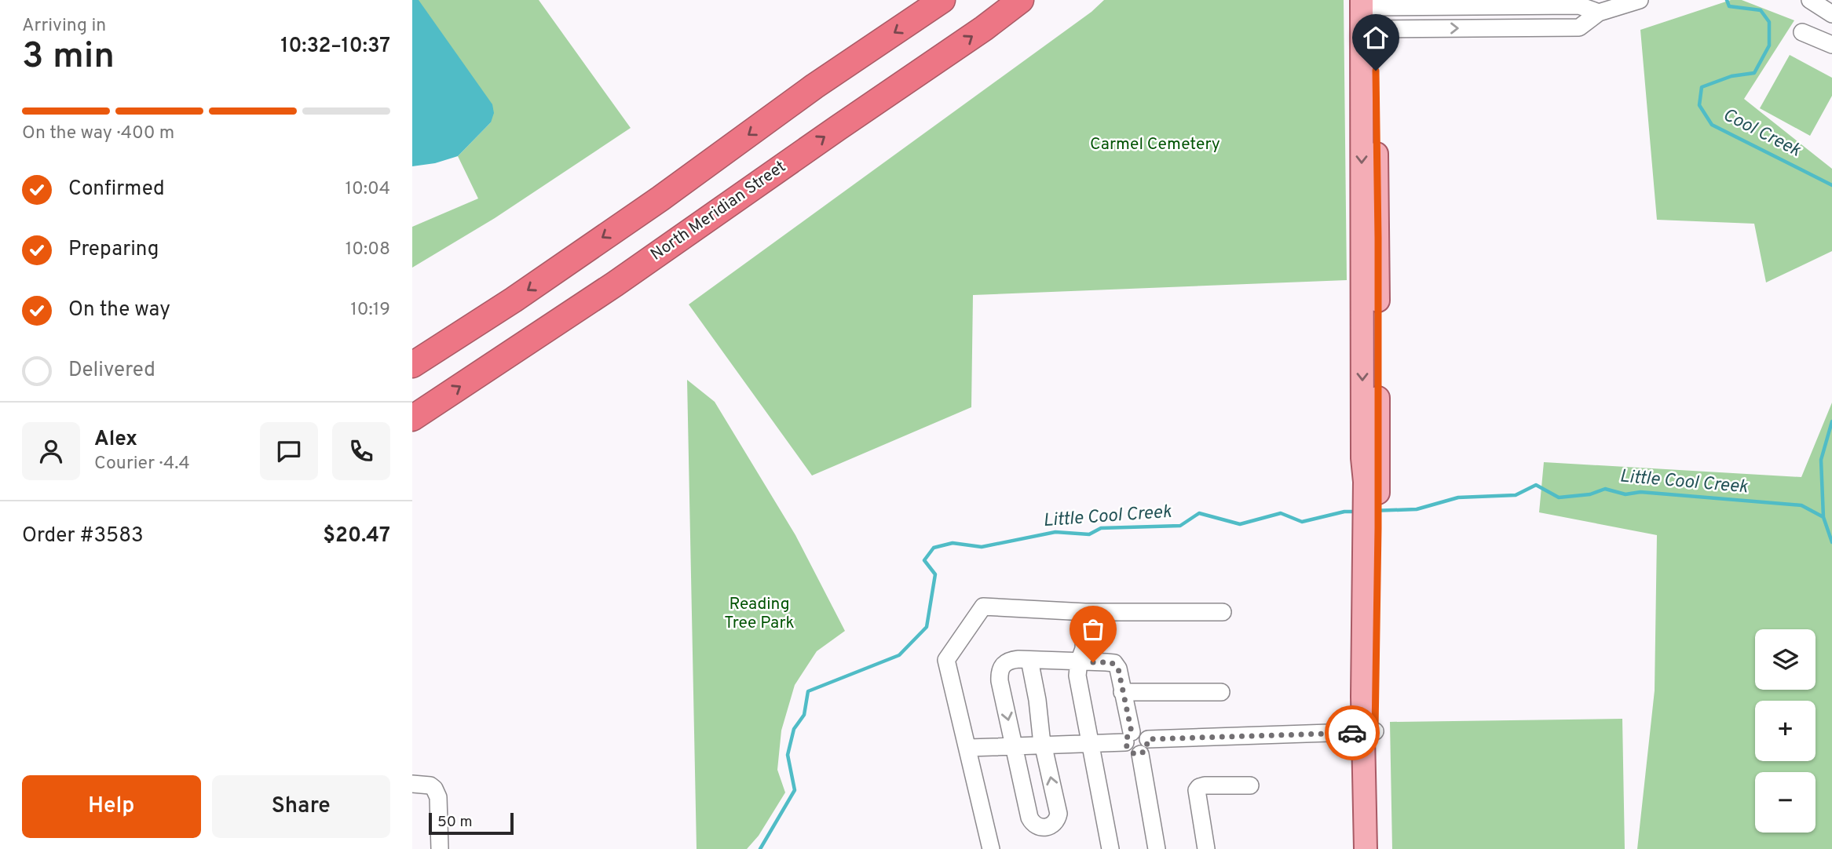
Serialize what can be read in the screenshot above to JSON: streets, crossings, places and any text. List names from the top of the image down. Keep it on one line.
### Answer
{"streets":{"highway":["North Meridian Street"]},"water":["Cool Creek","Little Cool Creek"],"parks":["Carmel Cemetery","Reading Tree Park"],"scale_bar":"50 m","page":{"heading":["3 min","Arriving in","10:32–10:37"],"panel":["Alex","Courier · 4.4","Order #3583","$20.47"],"bar":"On the way · 400 m","list":[["Confirmed","10:04"],["Preparing","10:08"],["On the way","10:19"],"Delivered"],"map_buttons":["+","−"],"buttons":["Help","Share"],"scale":"50 m"}}
